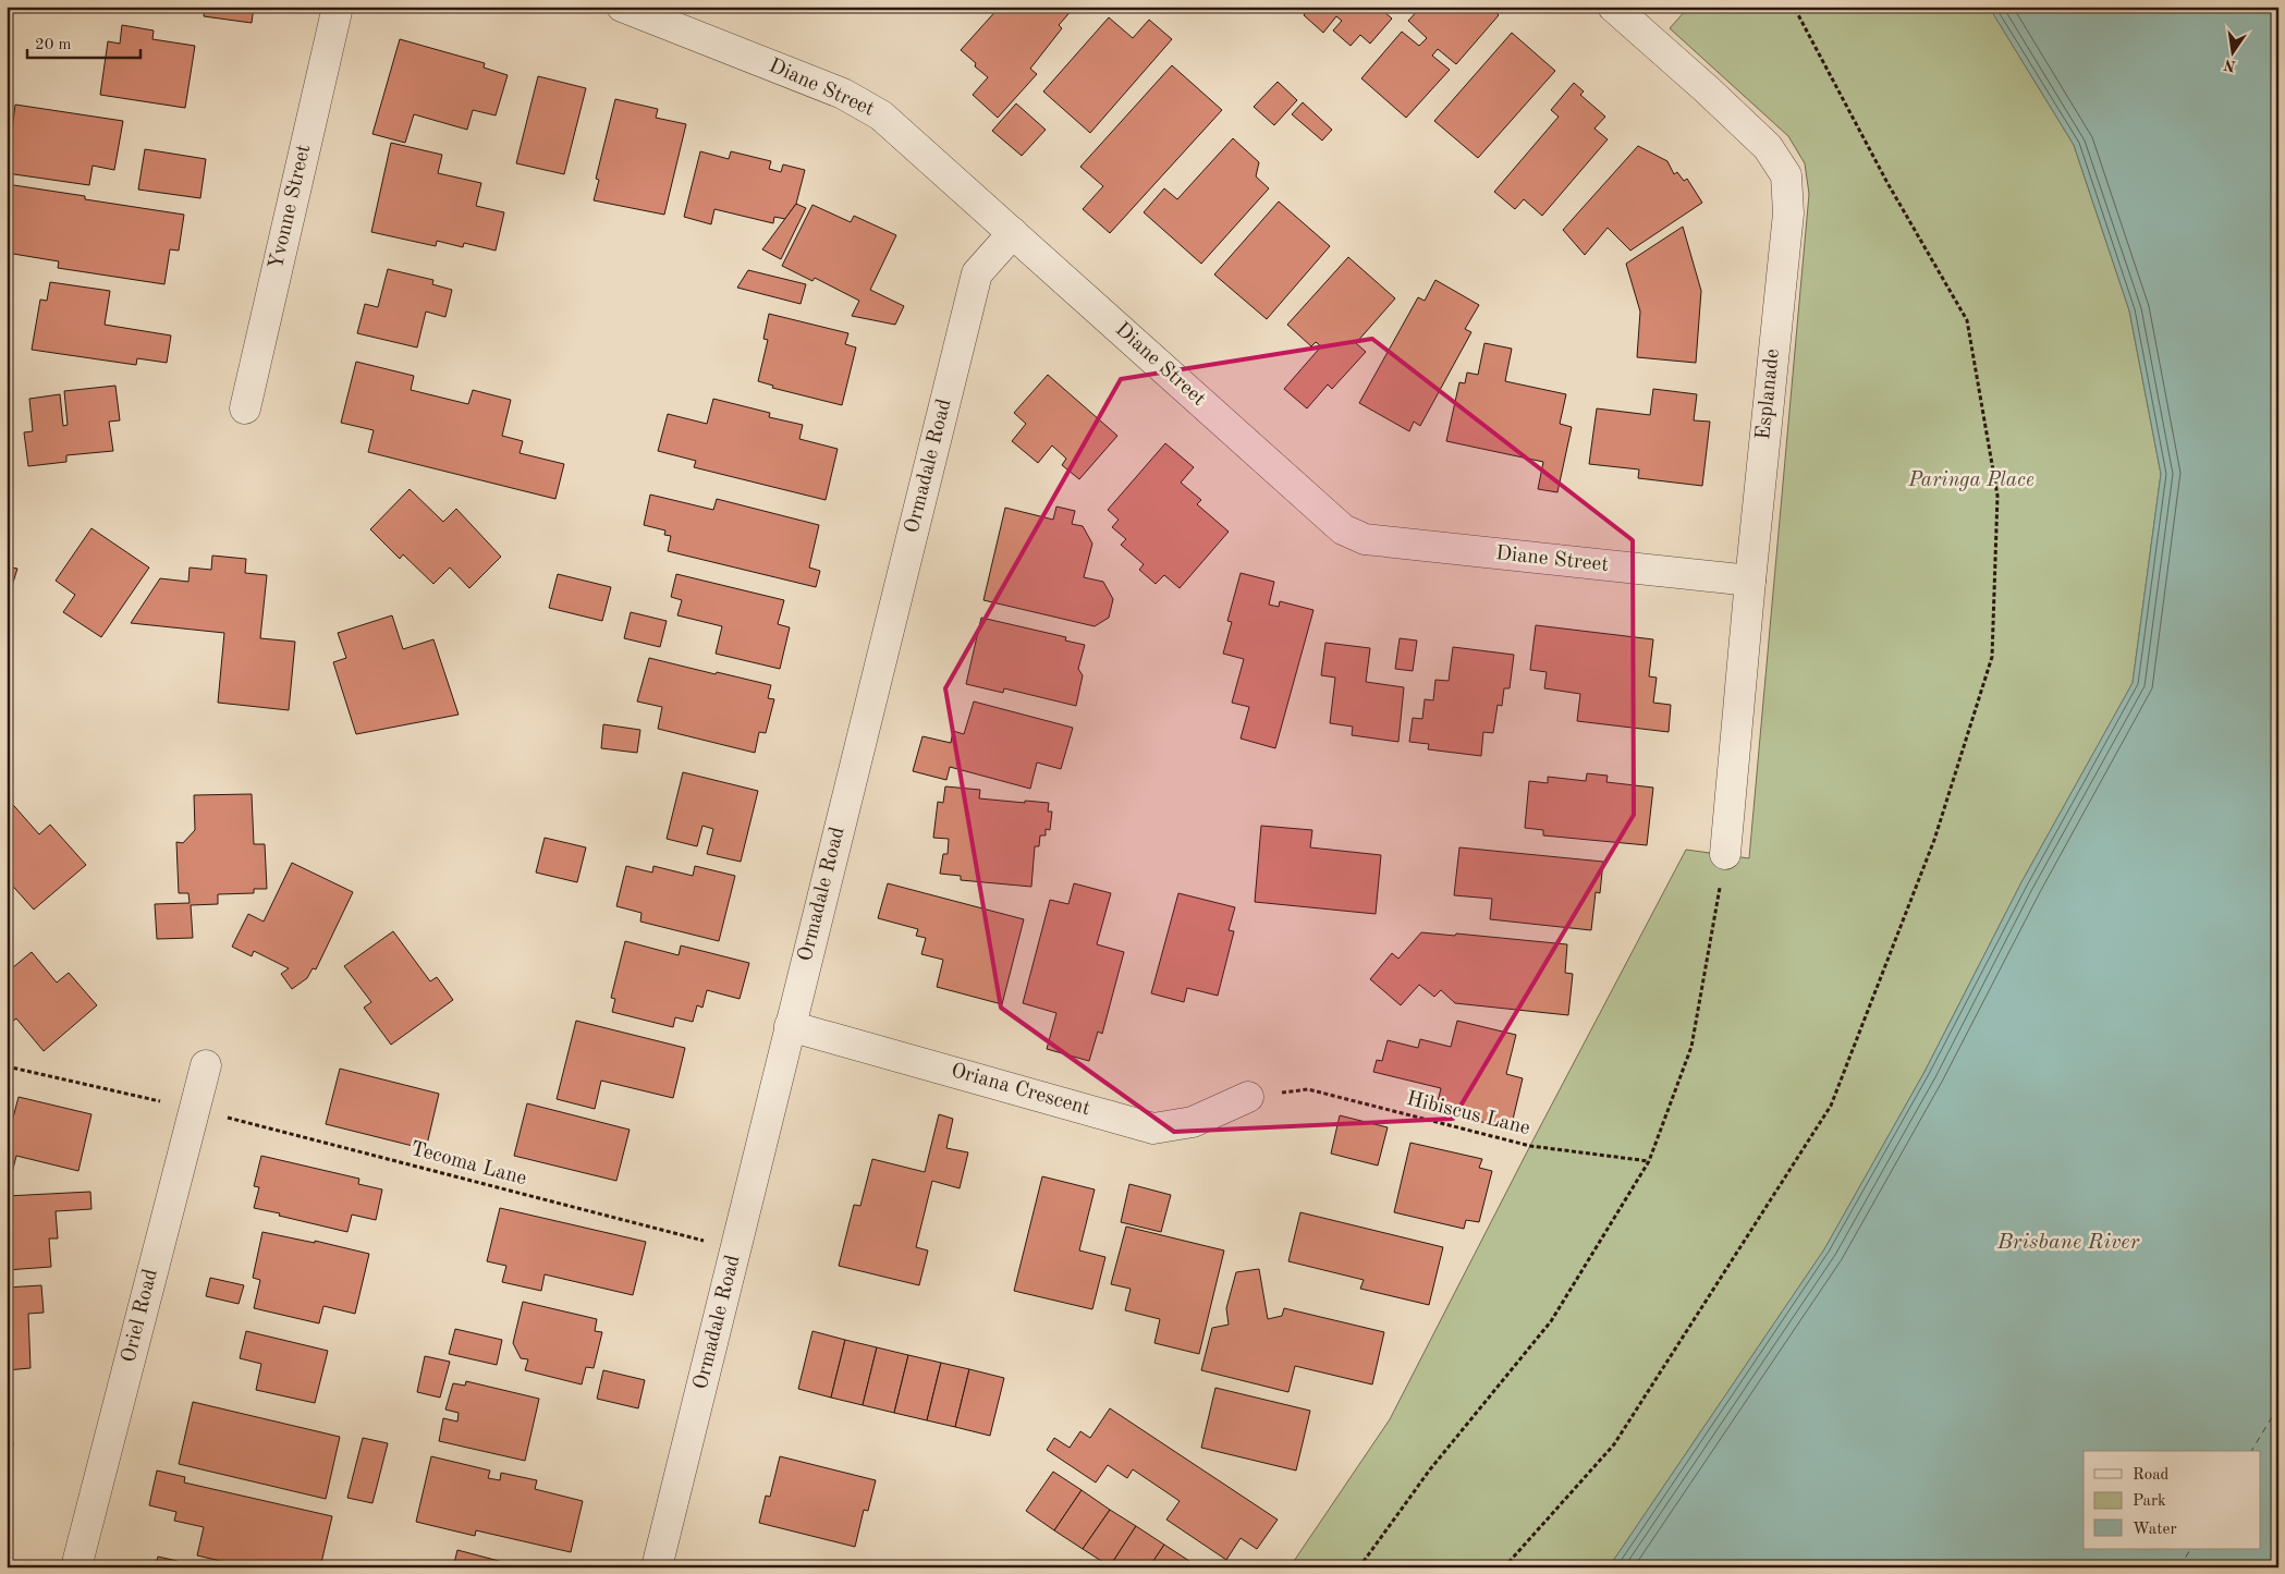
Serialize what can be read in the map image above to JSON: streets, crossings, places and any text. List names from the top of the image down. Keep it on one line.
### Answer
{"streets":{"street":["Diane Street","Yvonne Street","Esplanade","Ormadale Road","Oriana Crescent","Oriel Road"],"path":["Hibiscus Lane","Tecoma Lane"]},"crossings":[["Diane Street","Esplanade"],["Diane Street","Ormadale Road"],["Ormadale Road","Oriana Crescent"]],"water":["Brisbane River"],"parks":["Paringa Place"],"legend":["Road","Park","Water"],"scale_bar":"20 m","north":"bottom"}
